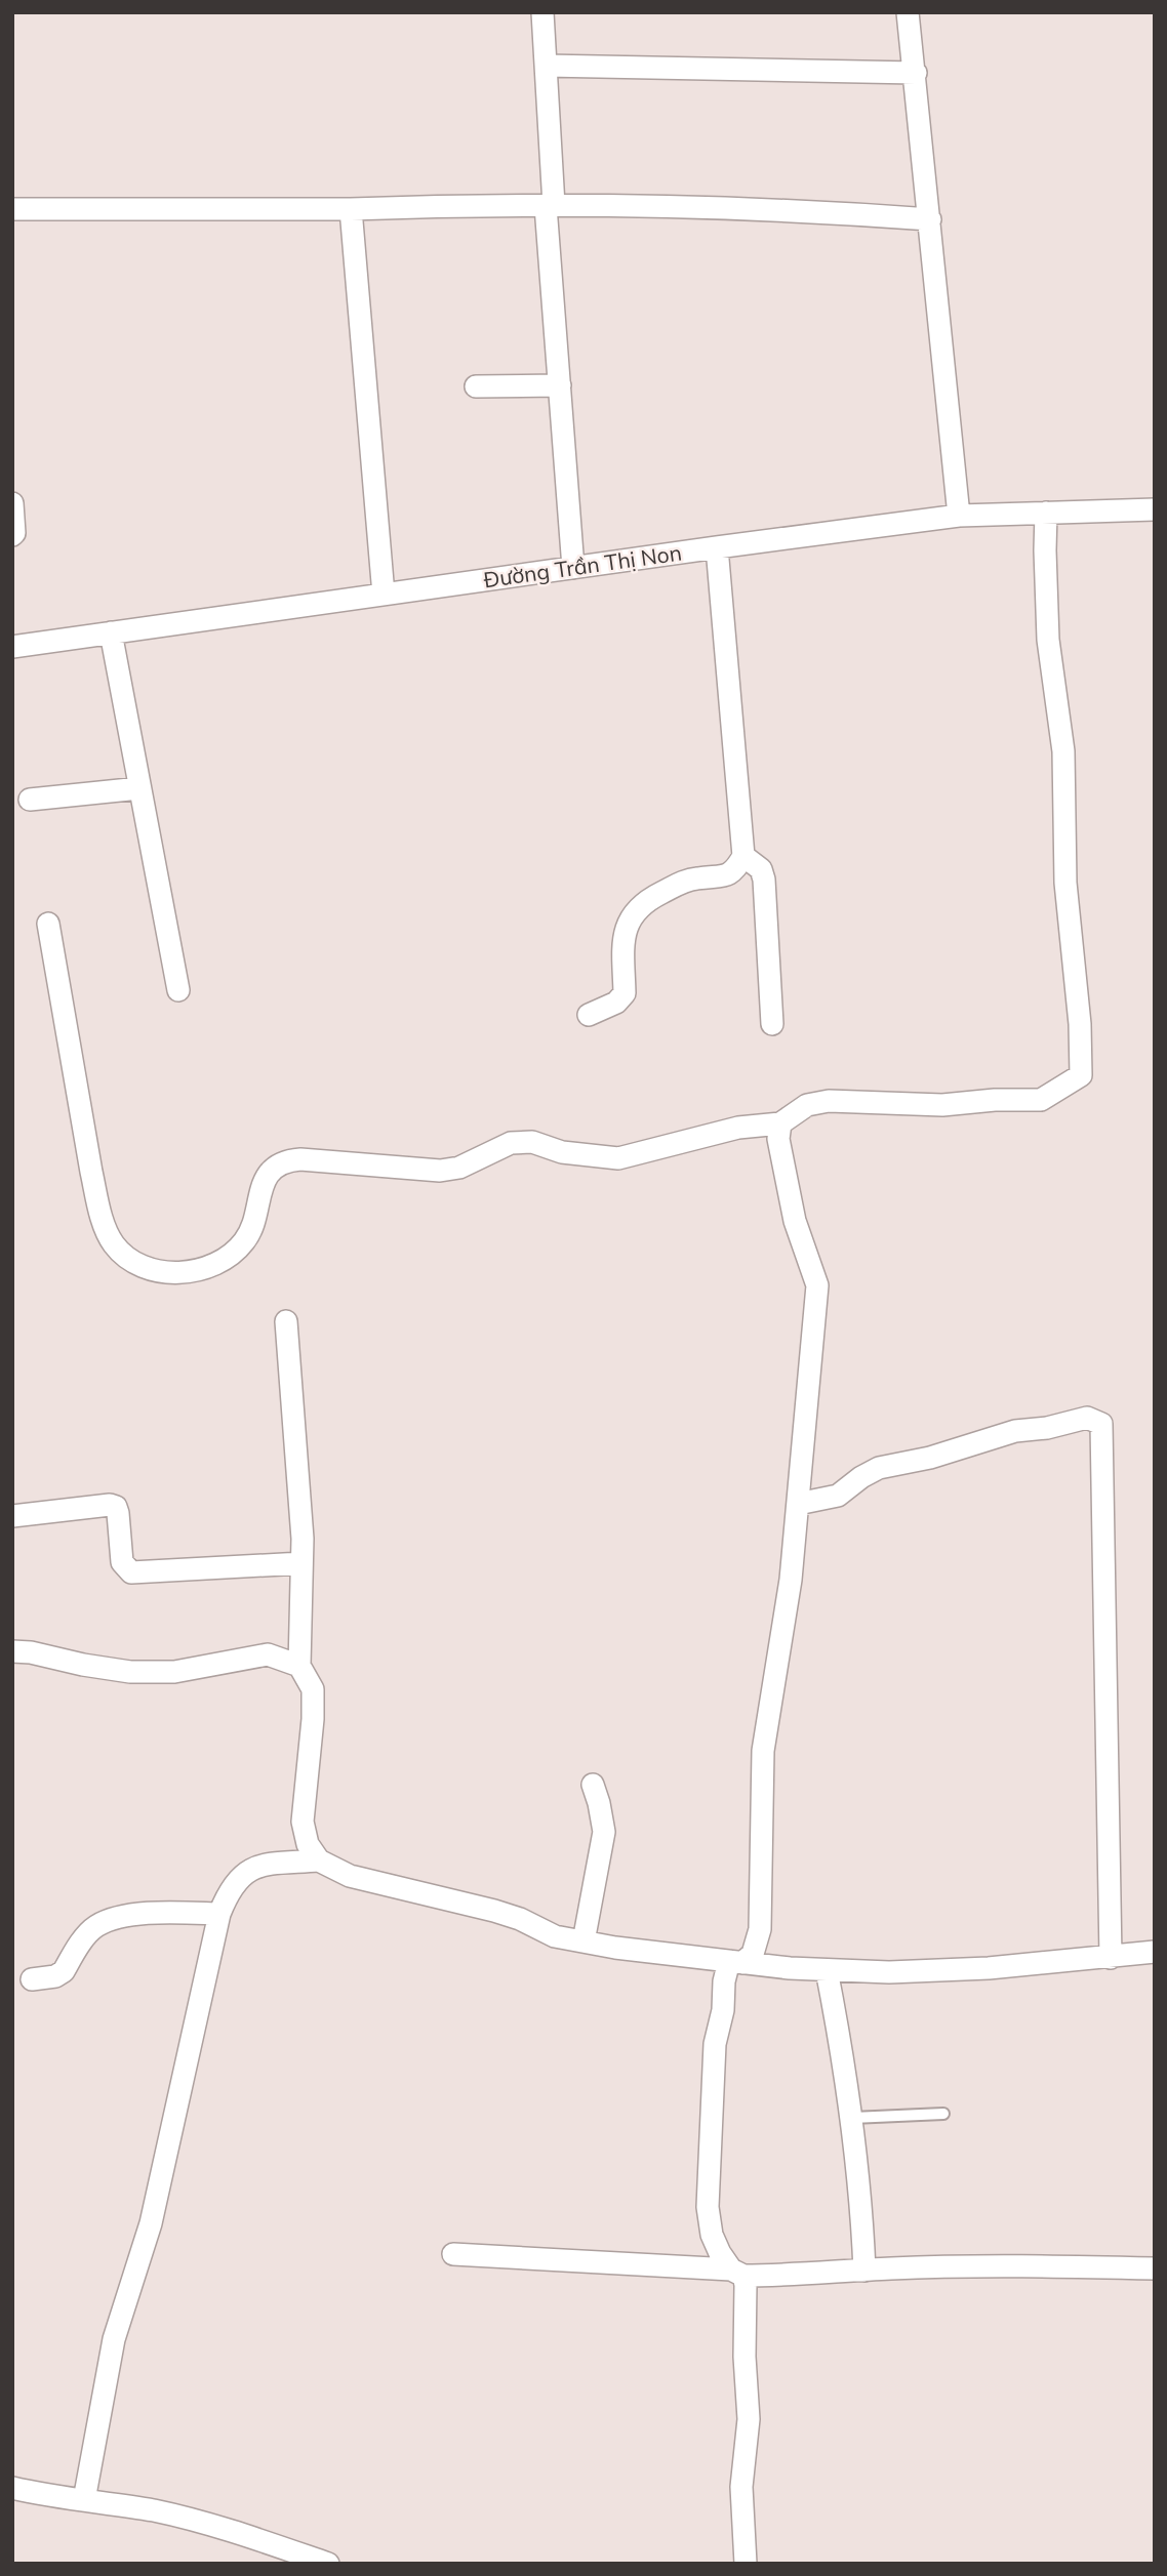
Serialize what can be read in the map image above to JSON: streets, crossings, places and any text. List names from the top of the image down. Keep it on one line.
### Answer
{"streets":{"street":["Đường Trần Thị Non"]}}
